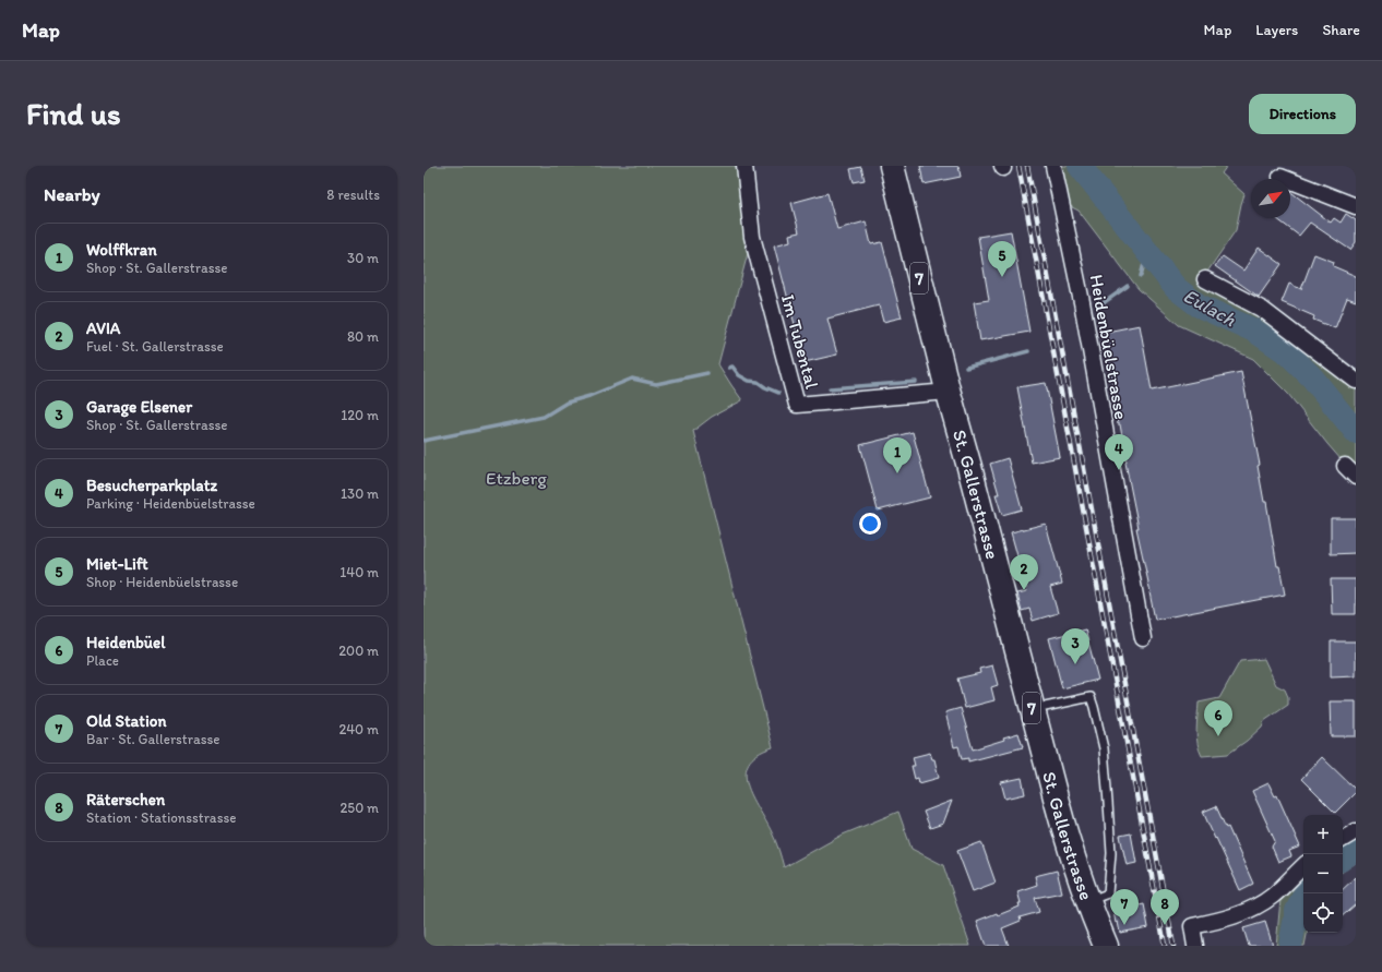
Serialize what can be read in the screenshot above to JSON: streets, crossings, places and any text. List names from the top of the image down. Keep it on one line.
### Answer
{"streets":{"main road":["7","St. Gallerstrasse"],"street":["Im Tubental","Heidenbüelstrasse"]},"crossings":[["Im Tubental","St. Gallerstrasse"]],"water":["Eulach"],"parks":["Etzberg"],"north":"top right","page":{"header":"Map","nav":["Map","Layers","Share"],"buttons":"Directions","title":"Find us","heading":["Nearby","8 results"],"list":[{"mark":"1","name":"Wolffkran","note":"Shop · St. Gallerstrasse","value":"30 m"},{"mark":"2","name":"AVIA","note":"Fuel · St. Gallerstrasse","value":"80 m"},{"mark":"3","name":"Garage Elsener","note":"Shop · St. Gallerstrasse","value":"120 m"},{"mark":"4","name":"Besucherparkplatz","note":"Parking · Heidenbüelstrasse","value":"130 m"},{"mark":"5","name":"Miet-Lift","note":"Shop · Heidenbüelstrasse","value":"140 m"},{"mark":"6","name":"Heidenbüel","note":"Place","value":"200 m"},{"mark":"7","name":"Old Station","note":"Bar · St. Gallerstrasse","value":"240 m"},{"mark":"8","name":"Räterschen","note":"Station · Stationsstrasse","value":"250 m"}],"pins":["5","4","1","2","3","6","7","8"],"map_buttons":["+","−"]}}
